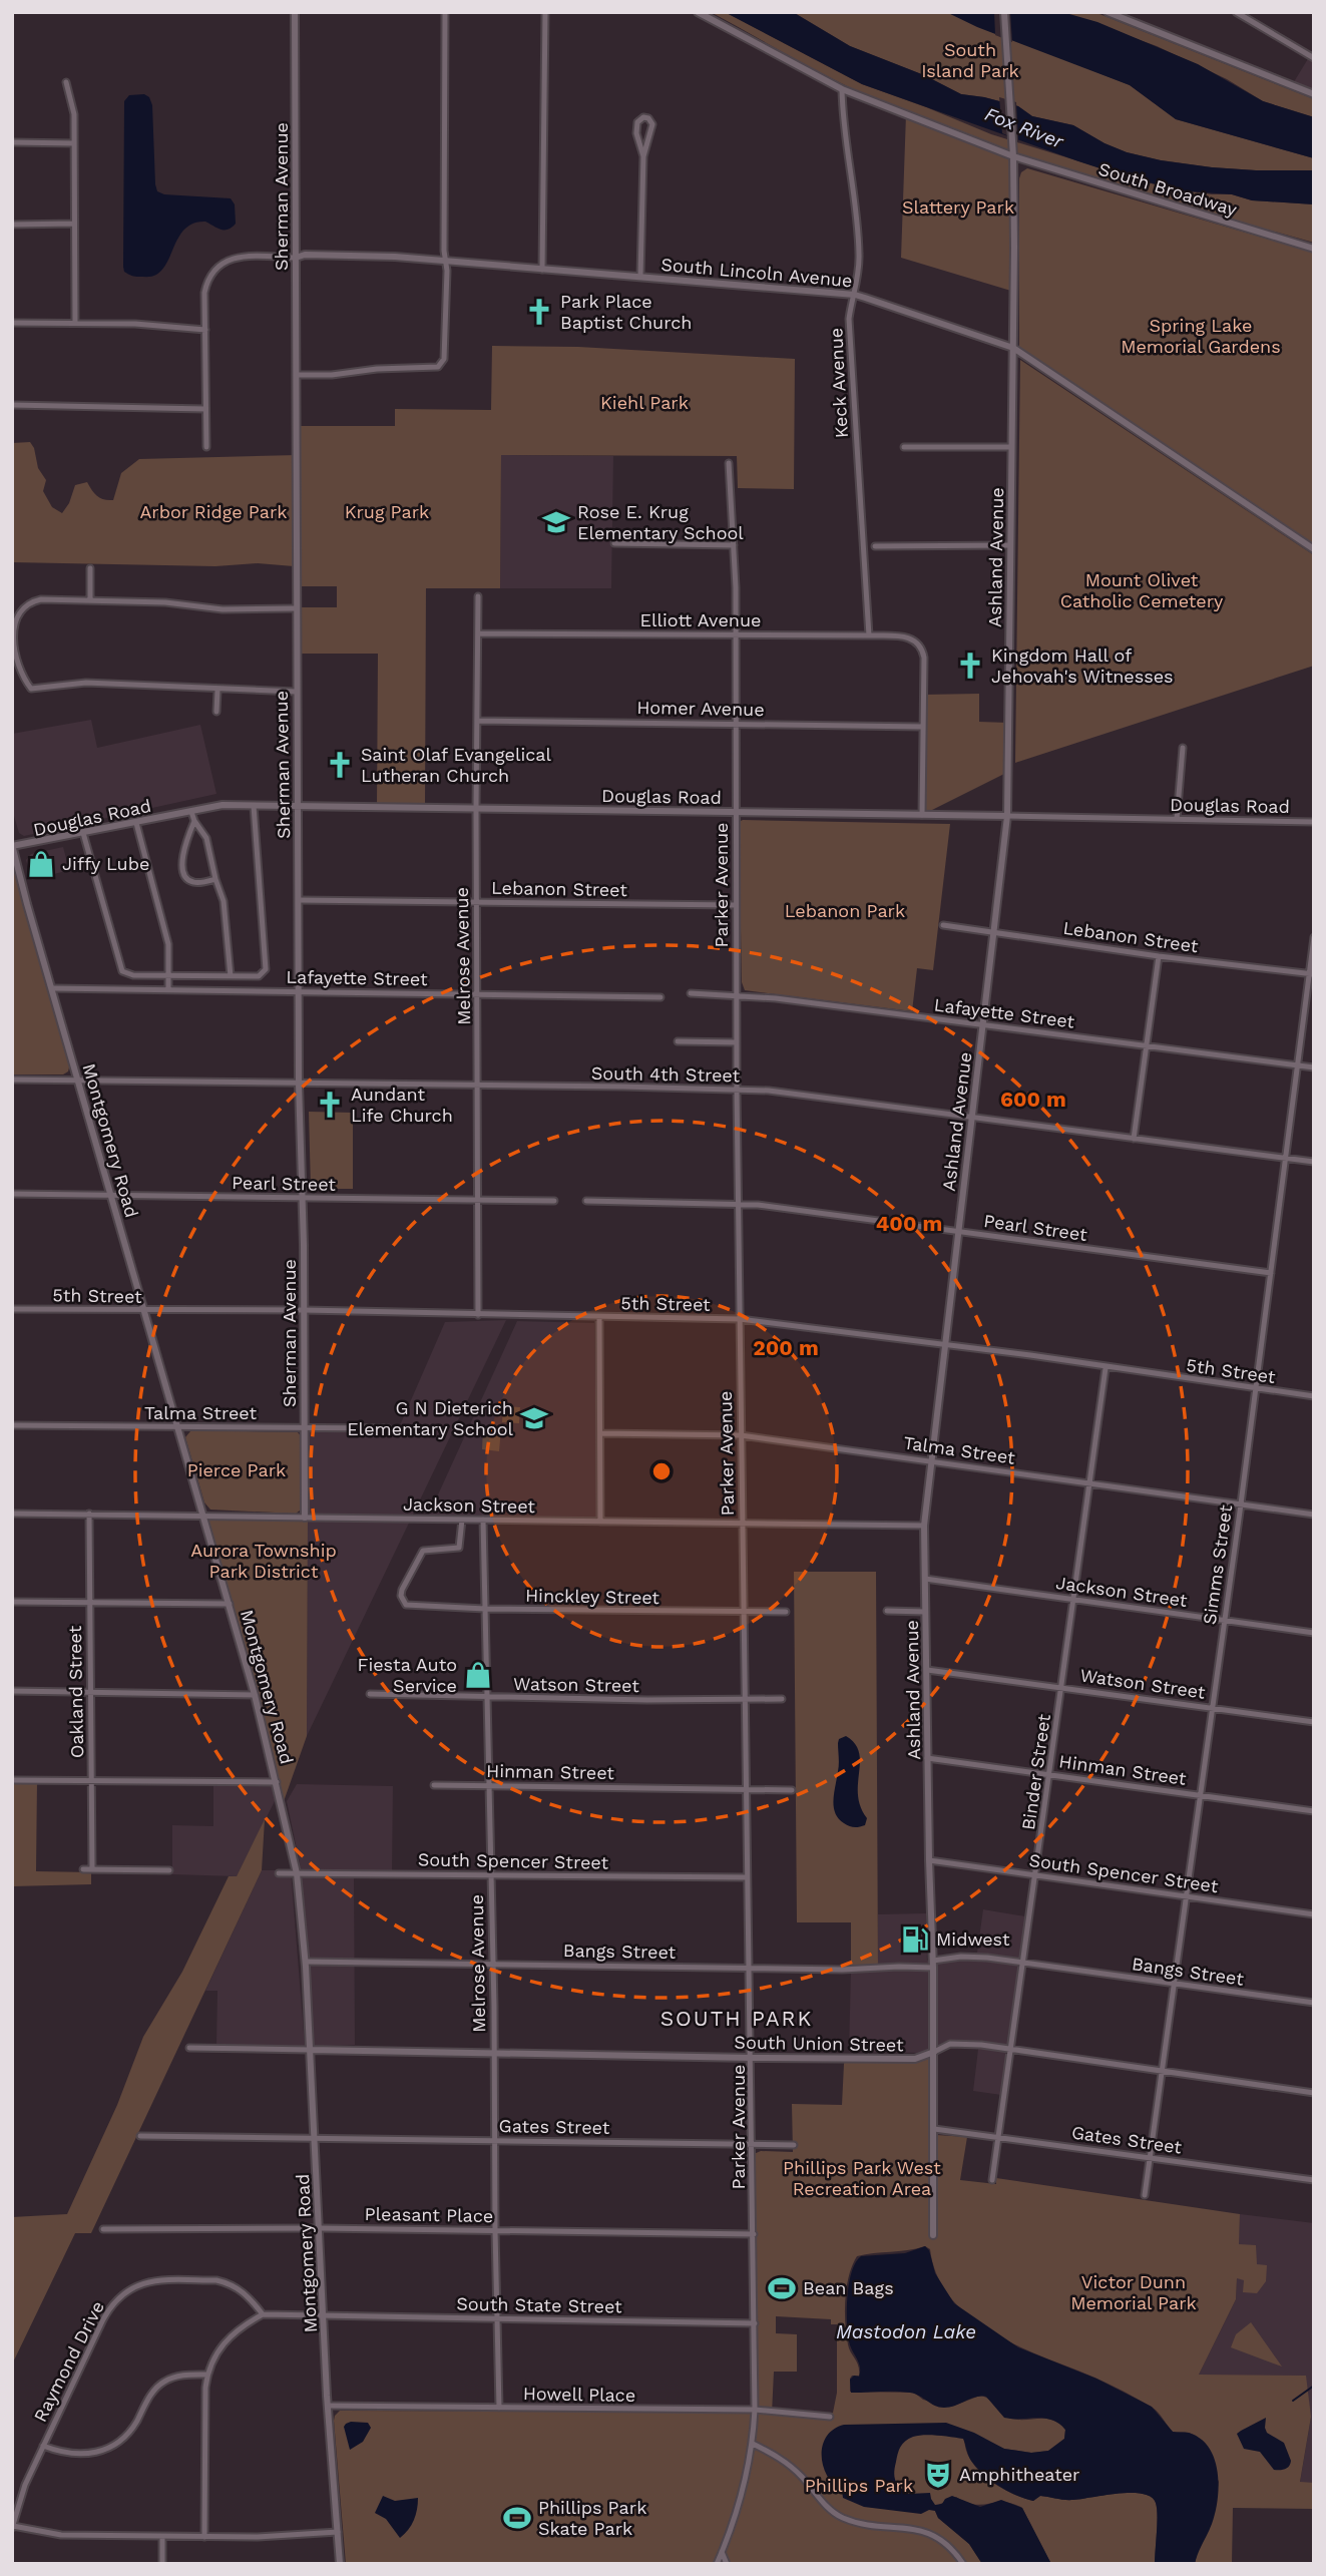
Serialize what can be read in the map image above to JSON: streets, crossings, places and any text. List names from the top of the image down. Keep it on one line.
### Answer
{"streets":{"street":["South Broadway","Sherman Avenue","South Lincoln Avenue","Keck Avenue","Ashland Avenue","Elliott Avenue","Homer Avenue","Douglas Road","Parker Avenue","Lebanon Street","Melrose Avenue","Lafayette Street","South 4th Street","Montgomery Road","Pearl Street","5th Street","Talma Street","Jackson Street","Simms Street","Hinckley Street","Watson Street","Oakland Street","Hinman Street","Binder Street","South Spencer Street","Bangs Street","South Union Street","Gates Street","Pleasant Place","South State Street","Raymond Drive","Howell Place"]},"crossings":[["South Broadway","Keck Avenue"],["South Broadway","Ashland Avenue"],["Sherman Avenue","South Lincoln Avenue"],["Sherman Avenue","Douglas Road"],["Sherman Avenue","Lebanon Street"],["Sherman Avenue","Lafayette Street"],["Sherman Avenue","South 4th Street"],["Sherman Avenue","Pearl Street"],["Sherman Avenue","5th Street"],["Sherman Avenue","Talma Street"],["Sherman Avenue","Jackson Street"],["South Lincoln Avenue","Keck Avenue"],["South Lincoln Avenue","Ashland Avenue"],["Keck Avenue","Elliott Avenue"],["Ashland Avenue","Douglas Road"],["Ashland Avenue","Lebanon Street"],["Ashland Avenue","Lafayette Street"],["Ashland Avenue","South 4th Street"],["Ashland Avenue","Pearl Street"],["Ashland Avenue","5th Street"],["Ashland Avenue","Talma Street"],["Ashland Avenue","Jackson Street"],["Ashland Avenue","Watson Street"],["Ashland Avenue","Hinman Street"],["Ashland Avenue","South Spencer Street"],["Ashland Avenue","Bangs Street"],["Ashland Avenue","South Union Street"],["Ashland Avenue","Gates Street"],["Elliott Avenue","Homer Avenue"],["Elliott Avenue","Parker Avenue"],["Elliott Avenue","Melrose Avenue"],["Homer Avenue","Parker Avenue"],["Homer Avenue","Melrose Avenue"],["Douglas Road","Parker Avenue"],["Douglas Road","Melrose Avenue"],["Douglas Road","Montgomery Road"],["Parker Avenue","Lebanon Street"],["Parker Avenue","Lafayette Street"],["Parker Avenue","South 4th Street"],["Parker Avenue","Pearl Street"],["Parker Avenue","5th Street"],["Parker Avenue","Talma Street"],["Parker Avenue","Jackson Street"],["Parker Avenue","Hinckley Street"],["Parker Avenue","Watson Street"],["Parker Avenue","Hinman Street"],["Parker Avenue","South Spencer Street"],["Parker Avenue","Bangs Street"],["Parker Avenue","South Union Street"],["Parker Avenue","Gates Street"],["Parker Avenue","Pleasant Place"],["Parker Avenue","South State Street"],["Parker Avenue","Howell Place"],["Lebanon Street","Melrose Avenue"],["Lebanon Street","Simms Street"],["Melrose Avenue","Lafayette Street"],["Melrose Avenue","South 4th Street"],["Melrose Avenue","Pearl Street"],["Melrose Avenue","5th Street"],["Melrose Avenue","Jackson Street"],["Melrose Avenue","Hinckley Street"],["Melrose Avenue","Watson Street"],["Melrose Avenue","Hinman Street"],["Melrose Avenue","South Spencer Street"],["Melrose Avenue","Bangs Street"],["Melrose Avenue","South Union Street"],["Melrose Avenue","Gates Street"],["Melrose Avenue","Pleasant Place"],["Melrose Avenue","South State Street"],["Melrose Avenue","Howell Place"],["Lafayette Street","Montgomery Road"],["Lafayette Street","Simms Street"],["South 4th Street","Montgomery Road"],["South 4th Street","Simms Street"],["Montgomery Road","Pearl Street"],["Montgomery Road","5th Street"],["Montgomery Road","Talma Street"],["Montgomery Road","Jackson Street"],["Montgomery Road","South Spencer Street"],["Montgomery Road","Bangs Street"],["Montgomery Road","South Union Street"],["Montgomery Road","Gates Street"],["Montgomery Road","Pleasant Place"],["Montgomery Road","South State Street"],["Montgomery Road","Howell Place"],["Pearl Street","Simms Street"],["5th Street","Simms Street"],["5th Street","Binder Street"],["Talma Street","Simms Street"],["Talma Street","Binder Street"],["Jackson Street","Simms Street"],["Jackson Street","Hinckley Street"],["Jackson Street","Oakland Street"],["Jackson Street","Binder Street"],["Simms Street","Watson Street"],["Simms Street","Hinman Street"],["Simms Street","South Spencer Street"],["Simms Street","Bangs Street"],["Simms Street","South Union Street"],["Simms Street","Gates Street"],["Watson Street","Binder Street"],["Hinman Street","Binder Street"],["Binder Street","South Spencer Street"],["Binder Street","Bangs Street"],["Binder Street","South Union Street"],["Binder Street","Gates Street"]],"districts":["SOUTH PARK"],"water":["Fox River","Mastodon Lake"],"parks":["South Island Park","Slattery Park","Spring Lake Memorial Gardens","Kiehl Park","Arbor Ridge Park","Krug Park","Mount Olivet Catholic Cemetery","Lebanon Park","Pierce Park","Aurora Township Park District","Phillips Park West Recreation Area","Victor Dunn Memorial Park","Phillips Park"],"places":{"church":["Park Place Baptist Church","Kingdom Hall of Jehovah's Witnesses","Saint Olaf Evangelical Lutheran Church","Aundant Life Church"],"school or university":["Rose E. Krug Elementary School","G N Dieterich Elementary School"],"shop":["Jiffy Lube","Fiesta Auto Service"],"fuel station":["Midwest"],"sports":["Bean Bags","Phillips Park Skate Park"],"theatre":["Amphitheater"]},"rings":["600 m","400 m","200 m"]}
